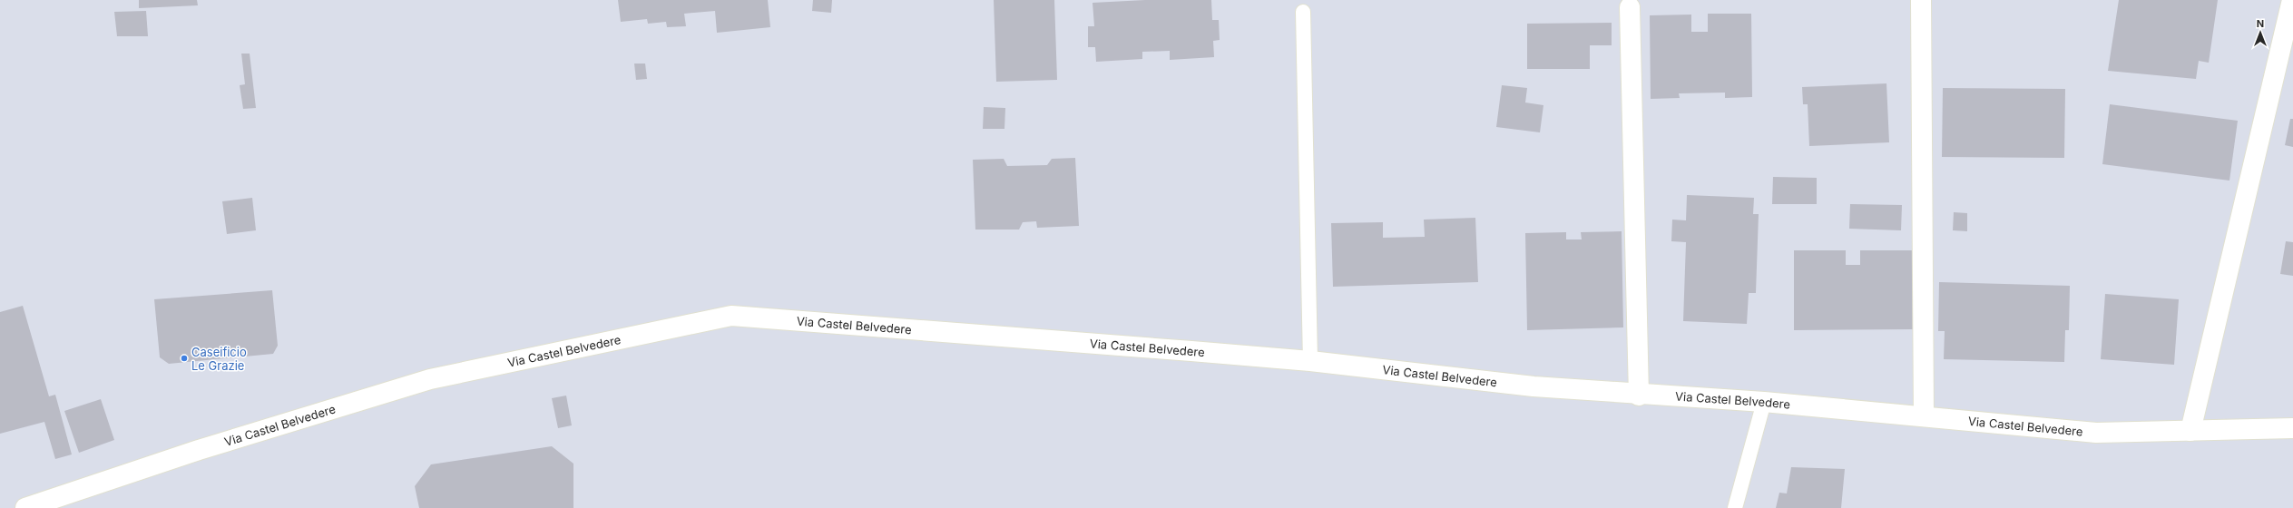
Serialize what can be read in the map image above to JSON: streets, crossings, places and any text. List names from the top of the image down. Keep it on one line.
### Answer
{"streets":{"street":["Via Castel Belvedere"]},"places":["Caseificio Le Grazie"],"north":"top"}
